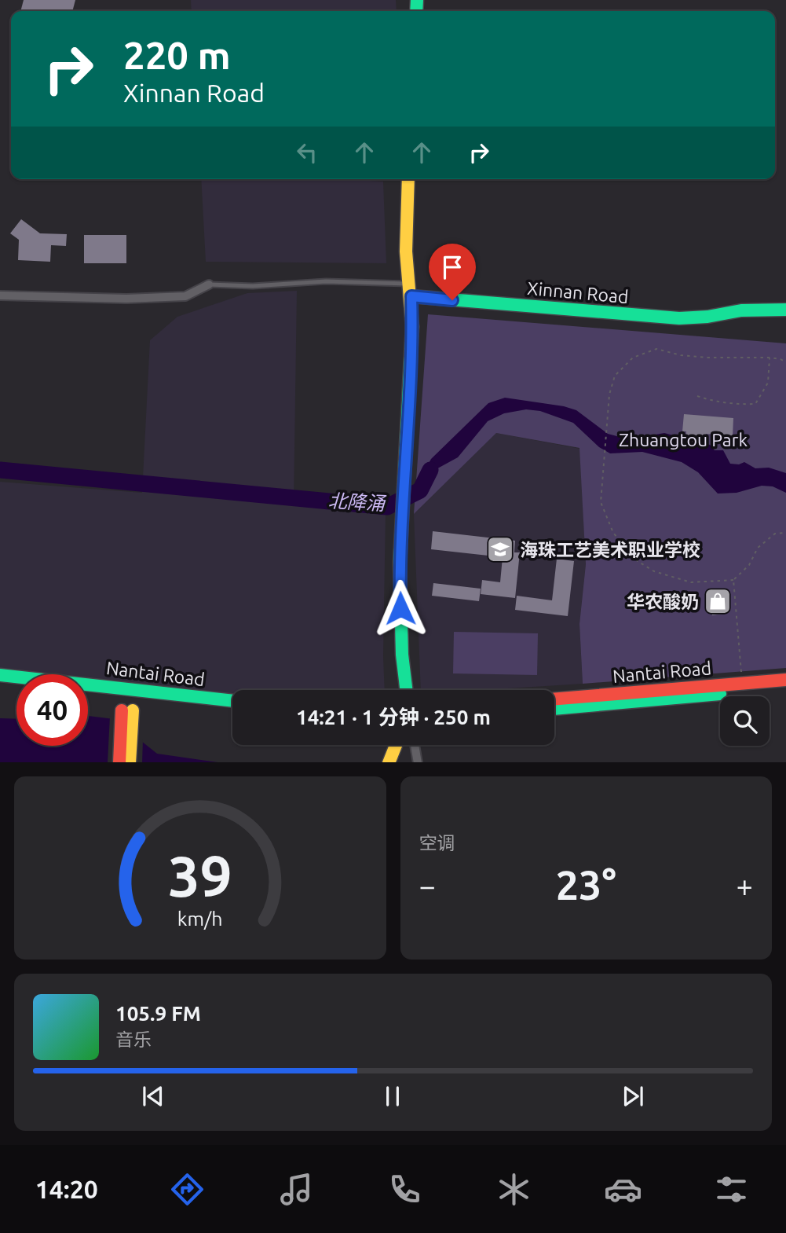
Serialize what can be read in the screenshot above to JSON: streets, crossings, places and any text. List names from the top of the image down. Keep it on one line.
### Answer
{"streets":{"street":["Xinnan Road","Nantai Road"]},"water":["北降涌"],"parks":["Zhuangtou Park"],"places":{"school or university":["海珠工艺美术职业学校"],"shop":["华农酸奶"]},"page":{"turn":["220 m","Xinnan Road"],"limit":"40","trip":"14:21 · 1 分钟 · 250 m","tile":"空调","heat":["−","23°","+"],"song":["105.9 FM","音乐"],"tabs":"14:20","gauge":["39","km/h"]}}
